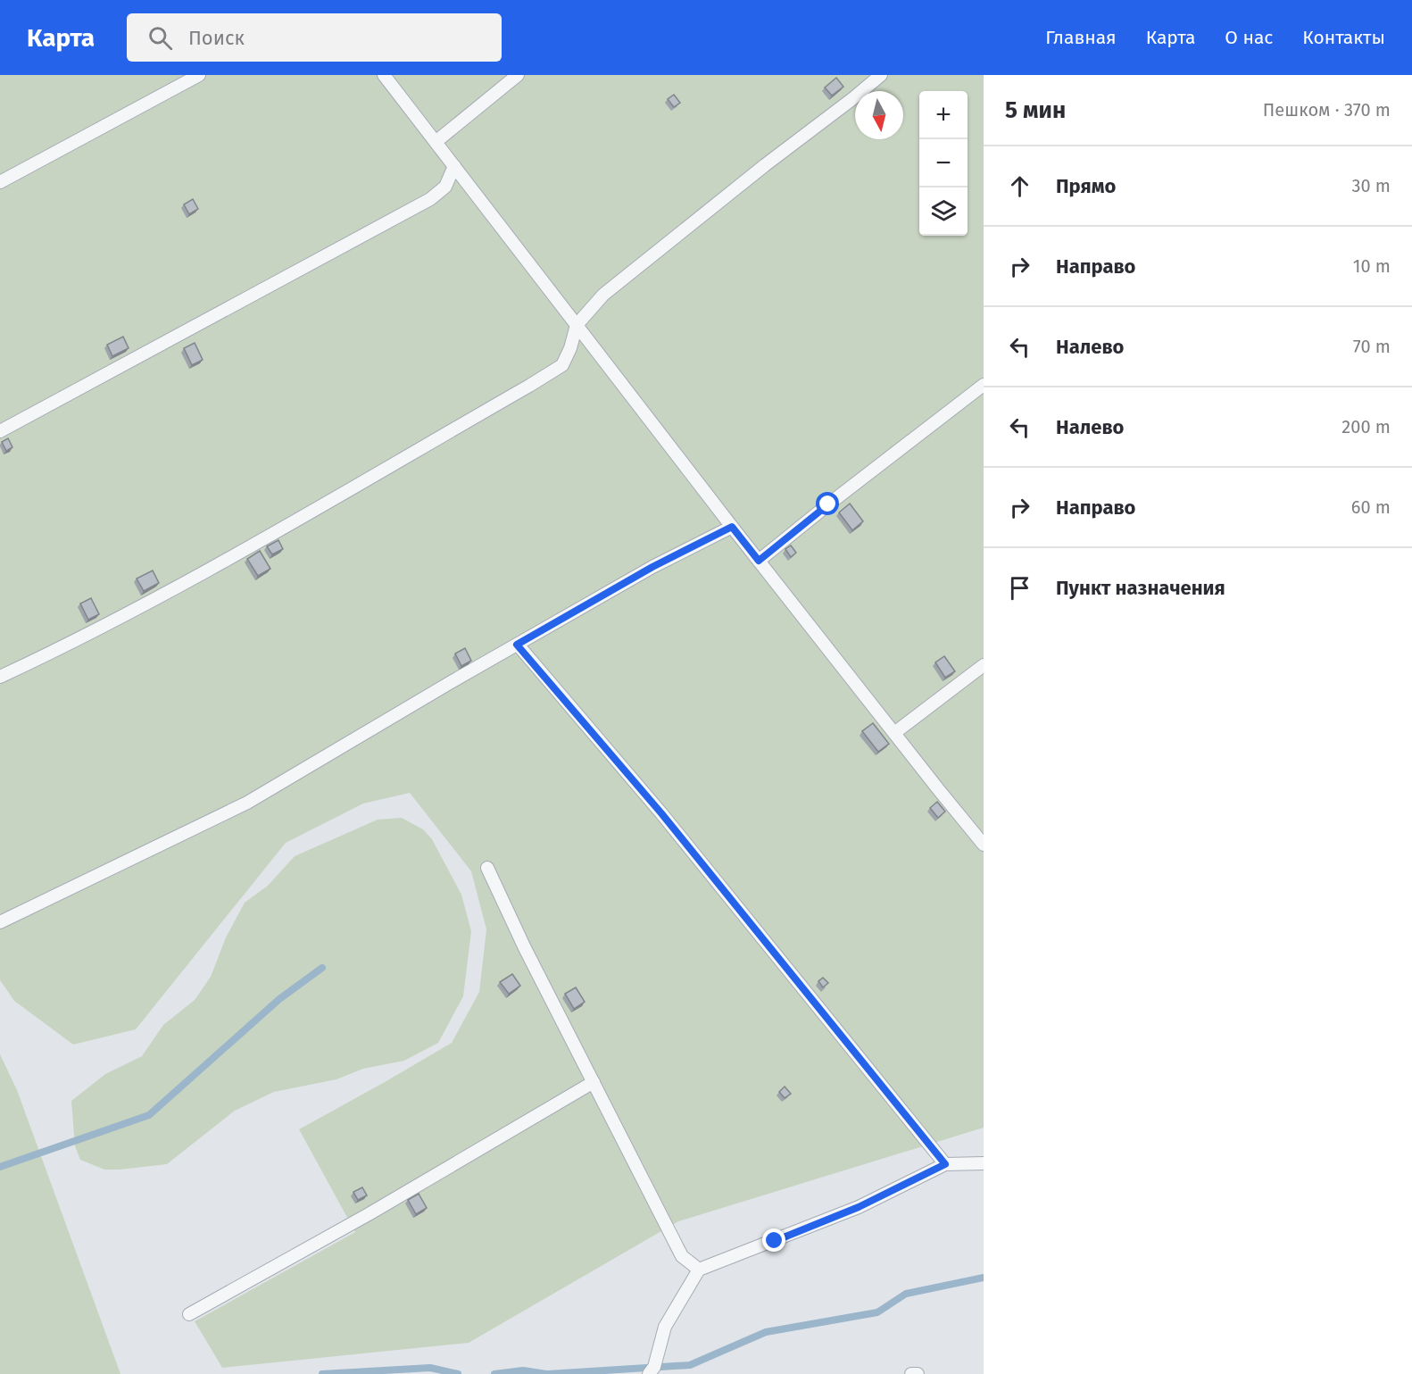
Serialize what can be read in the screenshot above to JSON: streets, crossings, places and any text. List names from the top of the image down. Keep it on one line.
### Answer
{"north":"bottom","page":{"header":"Карта","search":"Поиск","nav":["Главная","Карта","О нас","Контакты"],"heading":["5 мин","Пешком · 370 m"],"map_buttons":["+","−"],"list":[["Прямо","30 m"],["Направо","10 m"],["Налево","70 m"],["Налево","200 m"],["Направо","60 m"],"Пункт назначения"]}}
